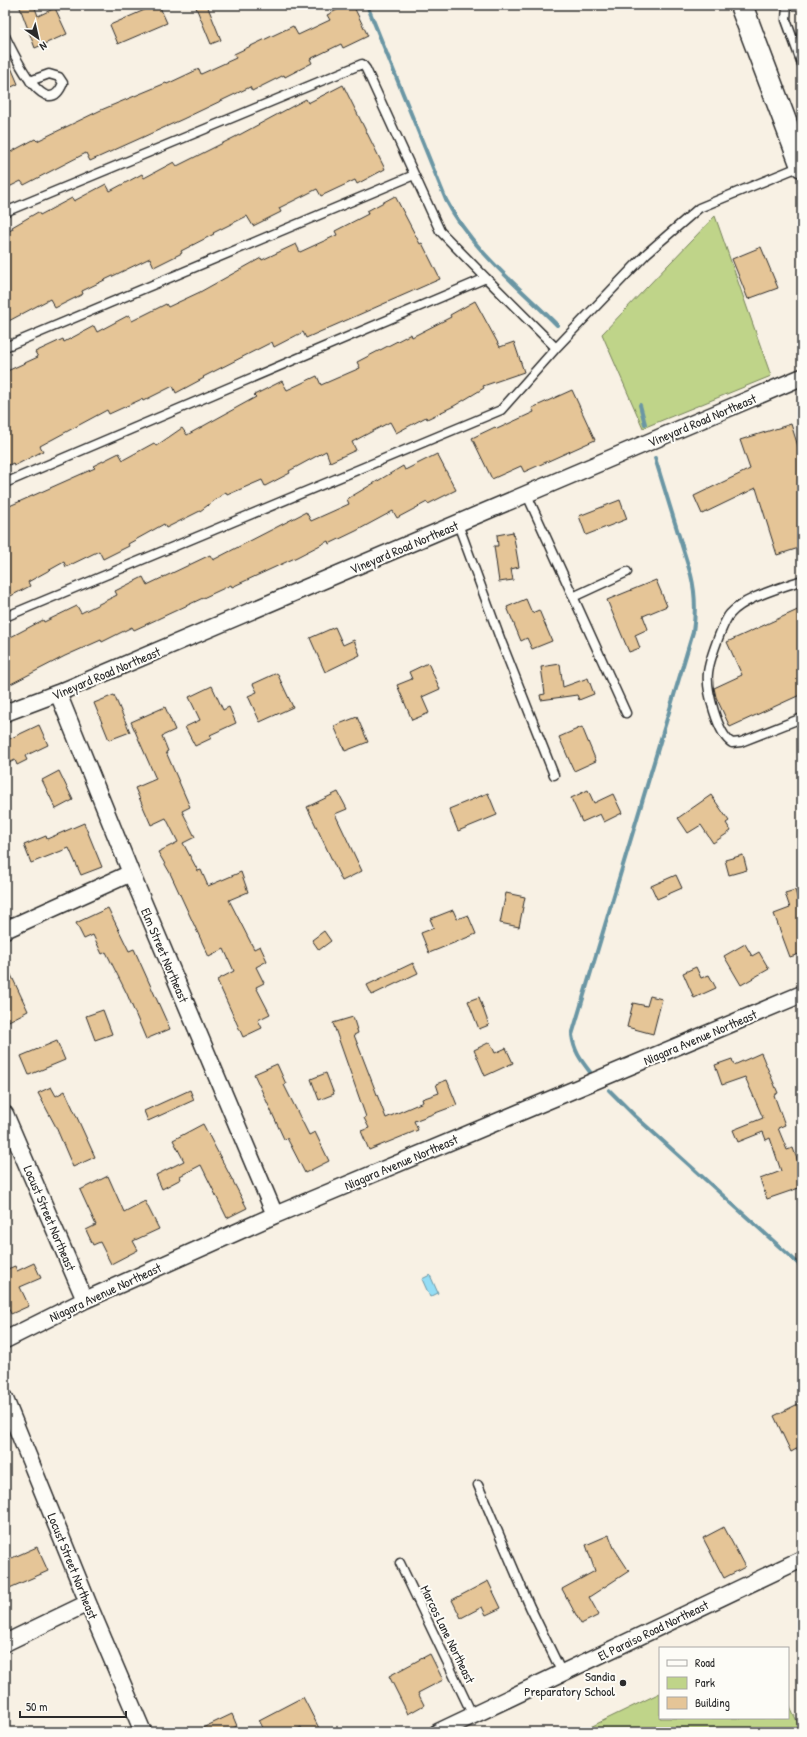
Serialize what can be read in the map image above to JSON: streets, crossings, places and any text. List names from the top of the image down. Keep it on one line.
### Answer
{"streets":{"street":["Vineyard Road Northeast","Elm Street Northeast","Niagara Avenue Northeast","Locust Street Northeast","El Paraiso Road Northeast"],"lane":["Marcos Lane Northeast"]},"crossings":[["Vineyard Road Northeast","Elm Street Northeast"],["Elm Street Northeast","Niagara Avenue Northeast"],["Niagara Avenue Northeast","Locust Street Northeast"],["El Paraiso Road Northeast","Marcos Lane Northeast"]],"places":["Sandia Preparatory School"],"legend":["Road","Park","Building"],"scale_bar":"50 m","north":"bottom right"}
